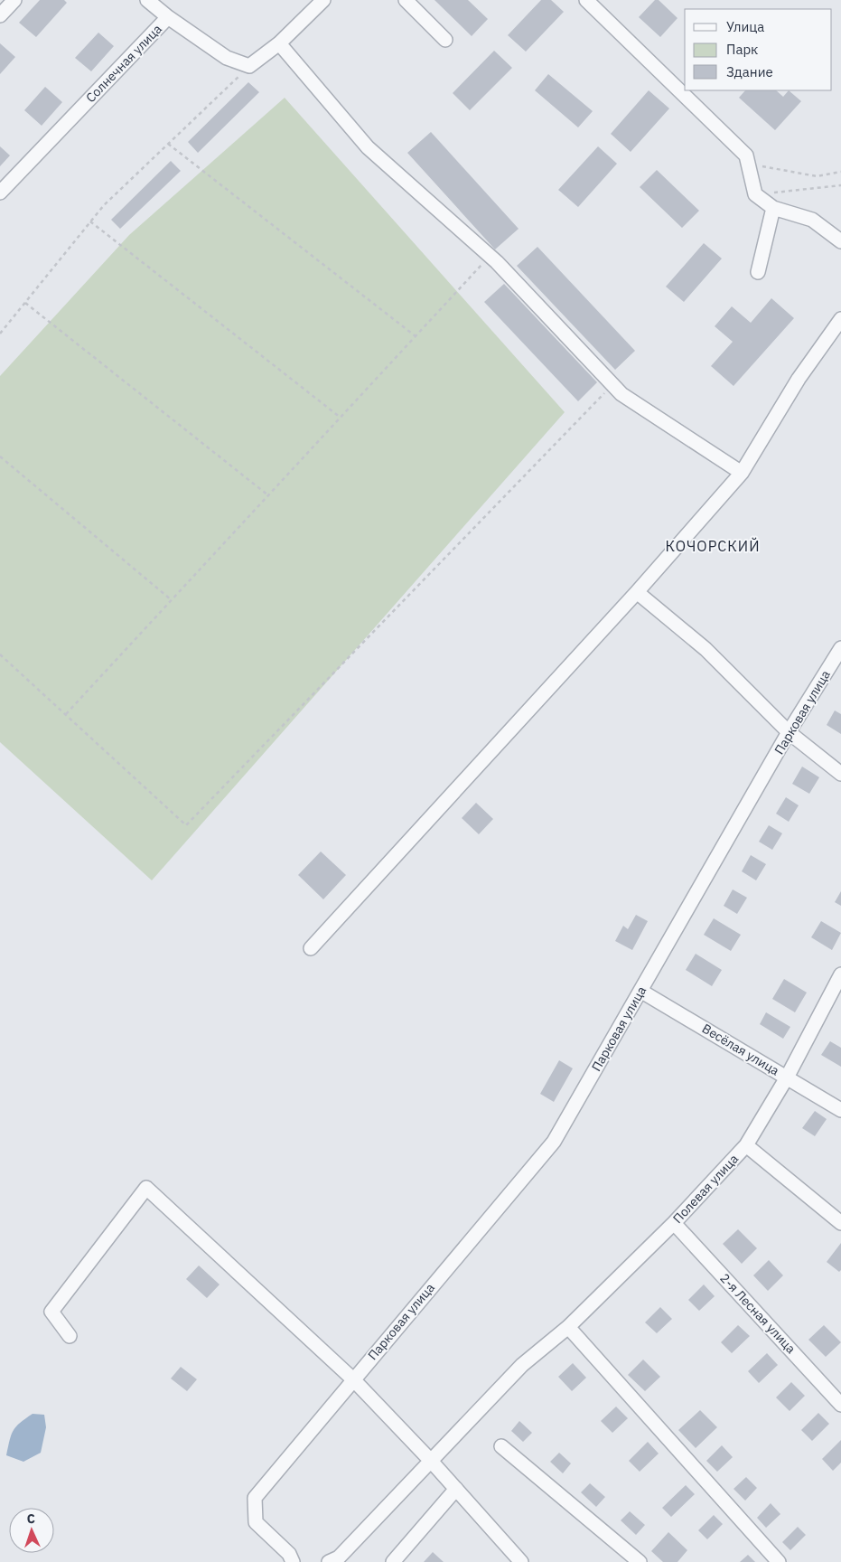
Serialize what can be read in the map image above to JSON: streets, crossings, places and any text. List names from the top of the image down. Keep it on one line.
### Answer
{"streets":{"street":["Солнечная улица","Парковая улица","Весёлая улица","Полевая улица","2-я Лесная улица"]},"crossings":[["Парковая улица","Весёлая улица"],["Весёлая улица","Полевая улица"],["Полевая улица","2-я Лесная улица"]],"districts":["КОЧОРСКИЙ"],"legend":["Улица","Парк","Здание"],"north":"top"}
